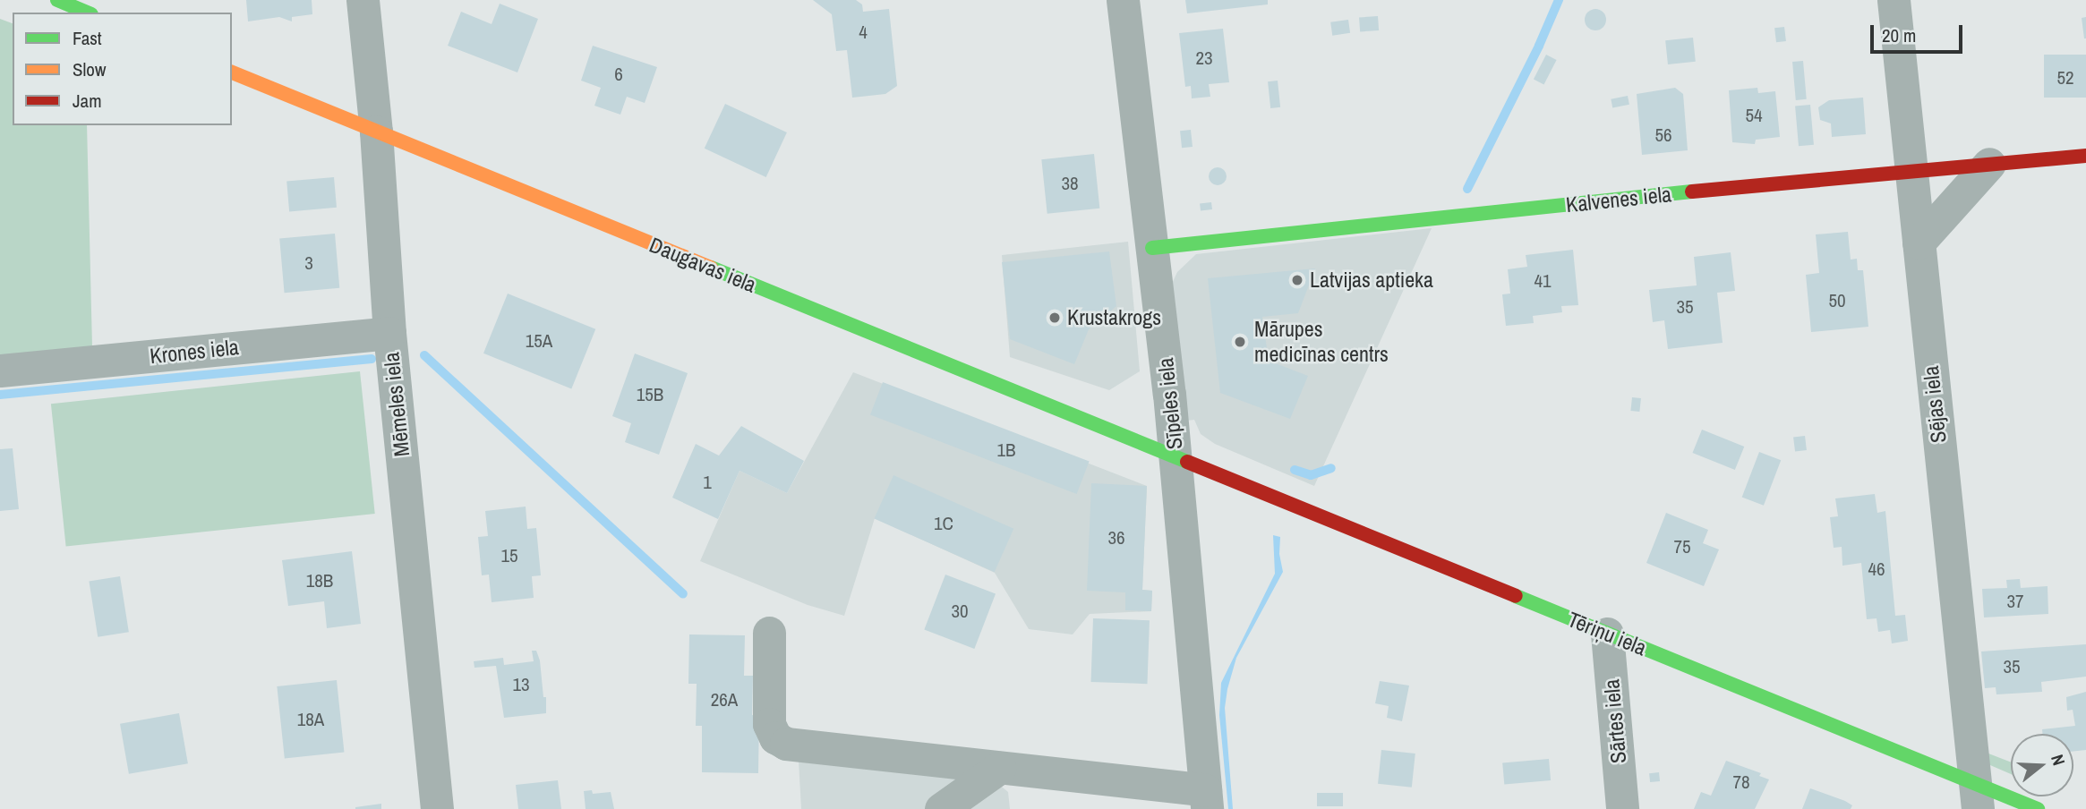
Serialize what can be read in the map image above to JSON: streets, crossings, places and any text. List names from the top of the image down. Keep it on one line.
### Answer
{"streets":{"main road":["Kalvenes iela","Daugavas iela","Tēriņu iela"],"street":["Krones iela","Sīpeles iela","Mēmeles iela","Sējas iela","Sārtes iela"]},"crossings":[["Kalvenes iela","Sīpeles iela"],["Kalvenes iela","Sējas iela"],["Daugavas iela","Sīpeles iela"],["Daugavas iela","Mēmeles iela"],["Daugavas iela","Tēriņu iela"],["Krones iela","Mēmeles iela"],["Sīpeles iela","Tēriņu iela"],["Sējas iela","Tēriņu iela"],["Tēriņu iela","Sārtes iela"]],"places":["Latvijas aptieka","Krustakrogs","Mārupes medicīnas centrs"],"house_numbers":["4","23","6","52","54","56","38","3","41","50","35","15A","15B","1B","1","1C","36","75","15","46","18B","37","30","35","13","26A","18A","78"],"legend":["Fast","Slow","Jam"],"scale_bar":"20 m","north":"right"}
